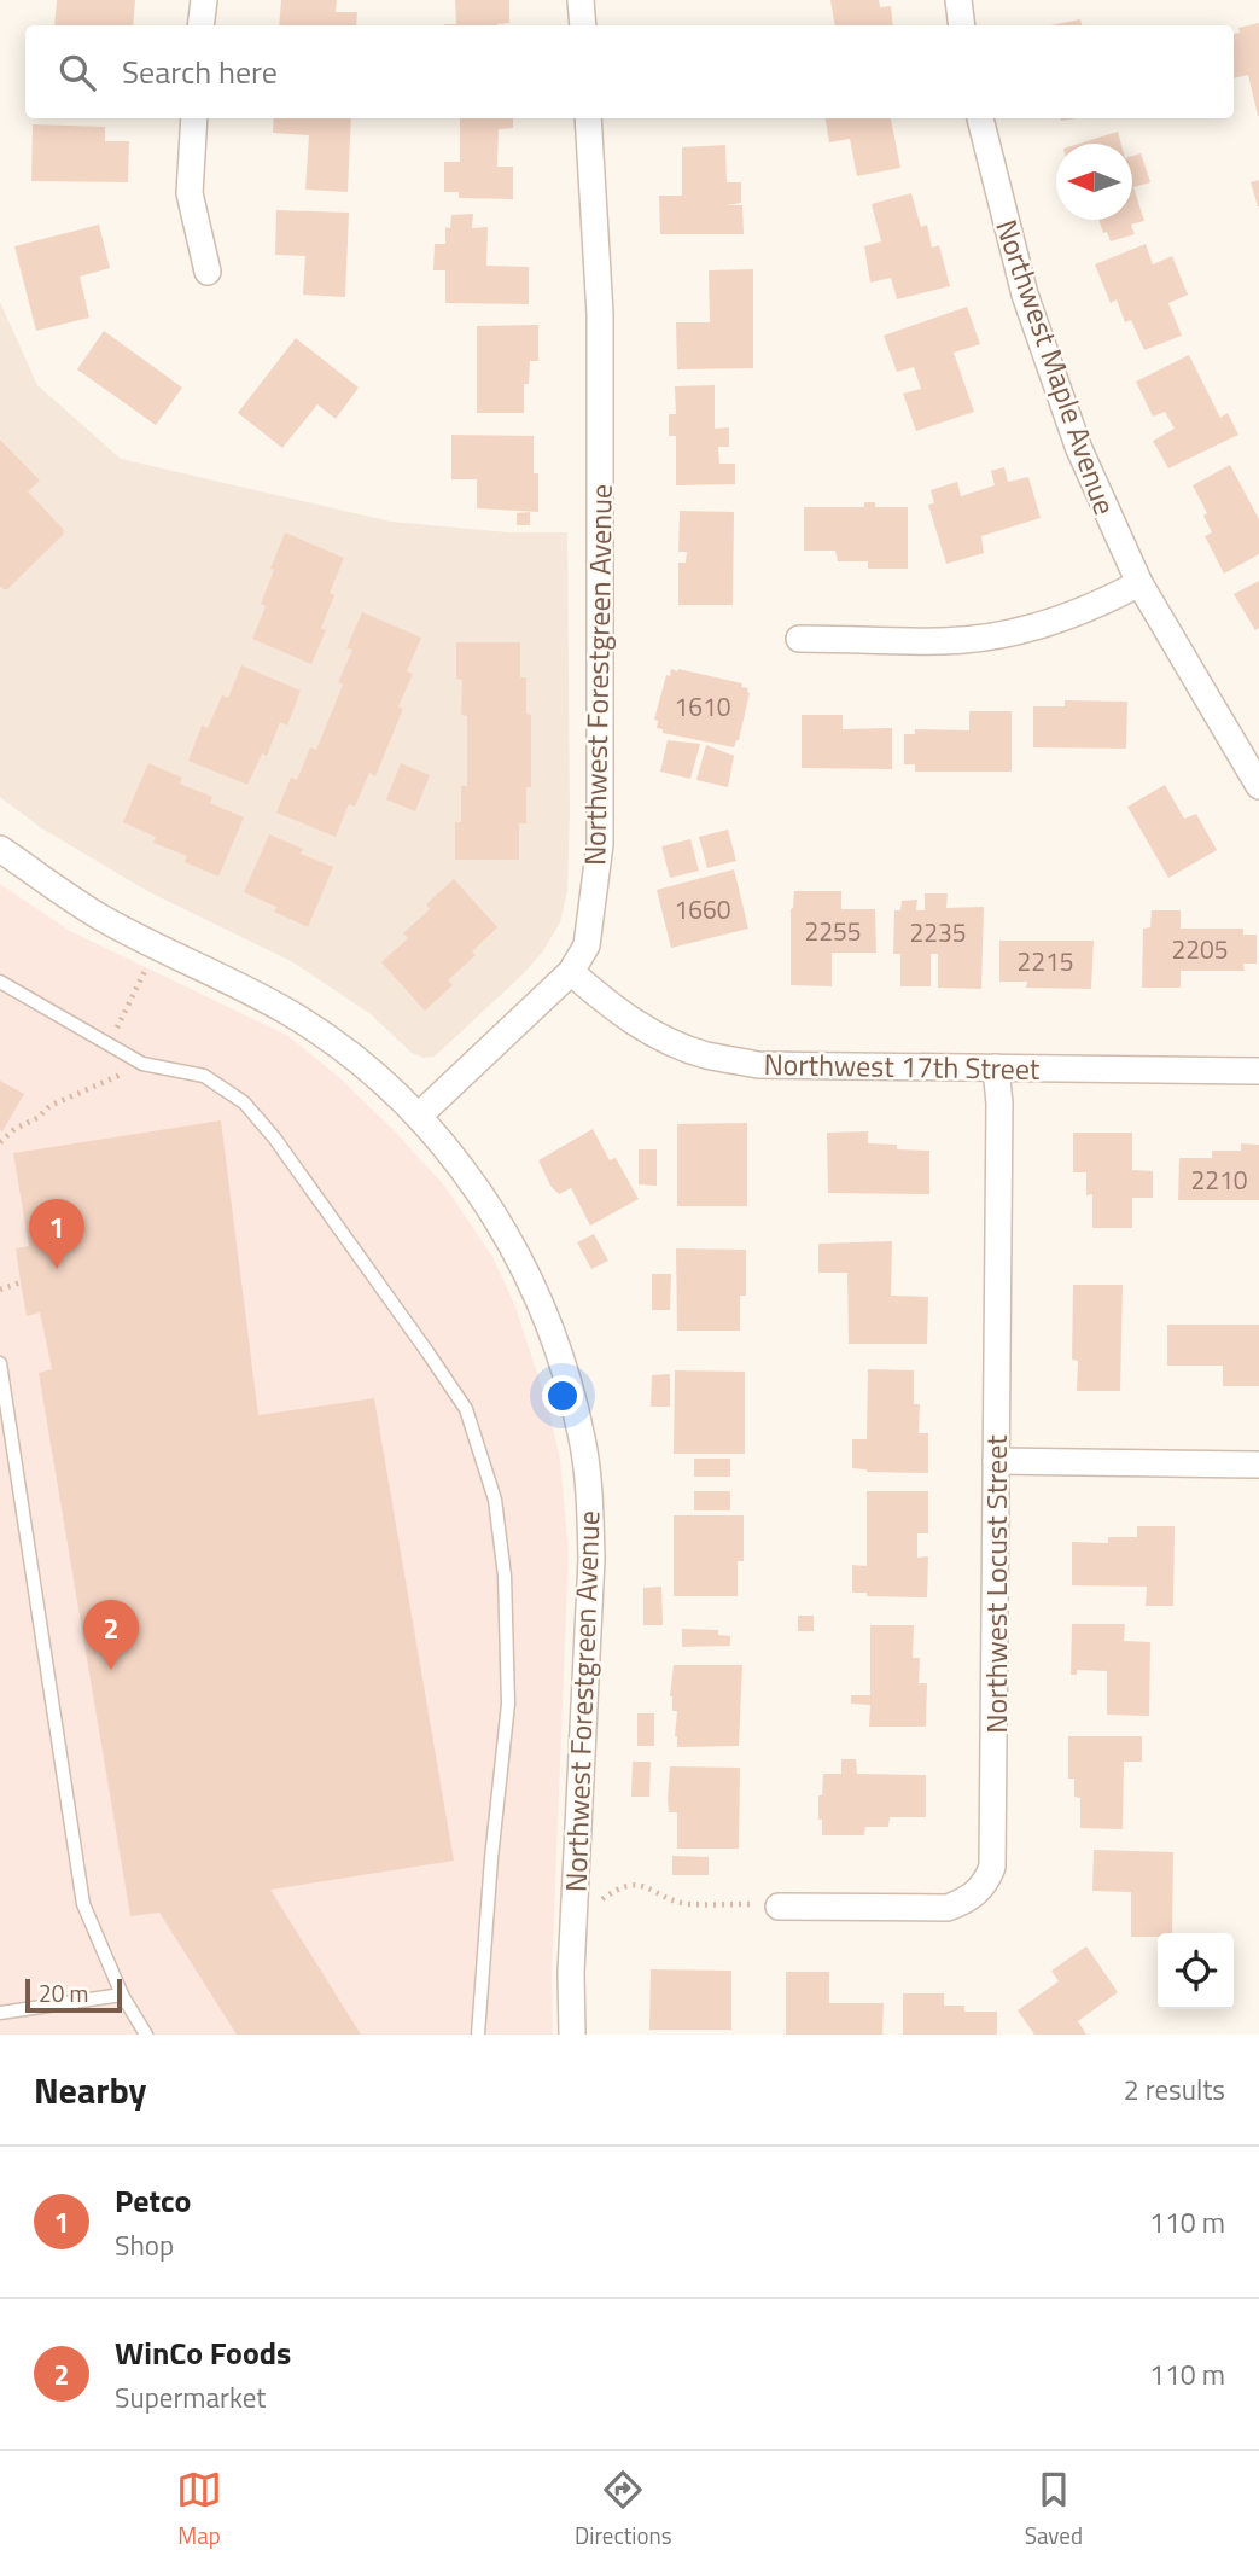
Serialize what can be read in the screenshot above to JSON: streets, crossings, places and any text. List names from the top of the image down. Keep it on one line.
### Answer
{"streets":{"street":["Northwest Maple Avenue","Northwest Forestgreen Avenue","Northwest 17th Street","Northwest Locust Street"]},"crossings":[["Northwest Forestgreen Avenue","Northwest 17th Street"],["Northwest 17th Street","Northwest Locust Street"]],"house_numbers":["1610","1660","2255","2235","2205","2215","2210"],"scale_bar":"20 m","north":"left","page":{"search":"Search here","pins":["1","2"],"scale":"20 m","heading":["Nearby","2 results"],"list":[{"mark":"1","name":"Petco","note":"Shop","value":"110 m"},{"mark":"2","name":"WinCo Foods","note":"Supermarket","value":"110 m"}],"nav":["Map","Directions","Saved"]}}
